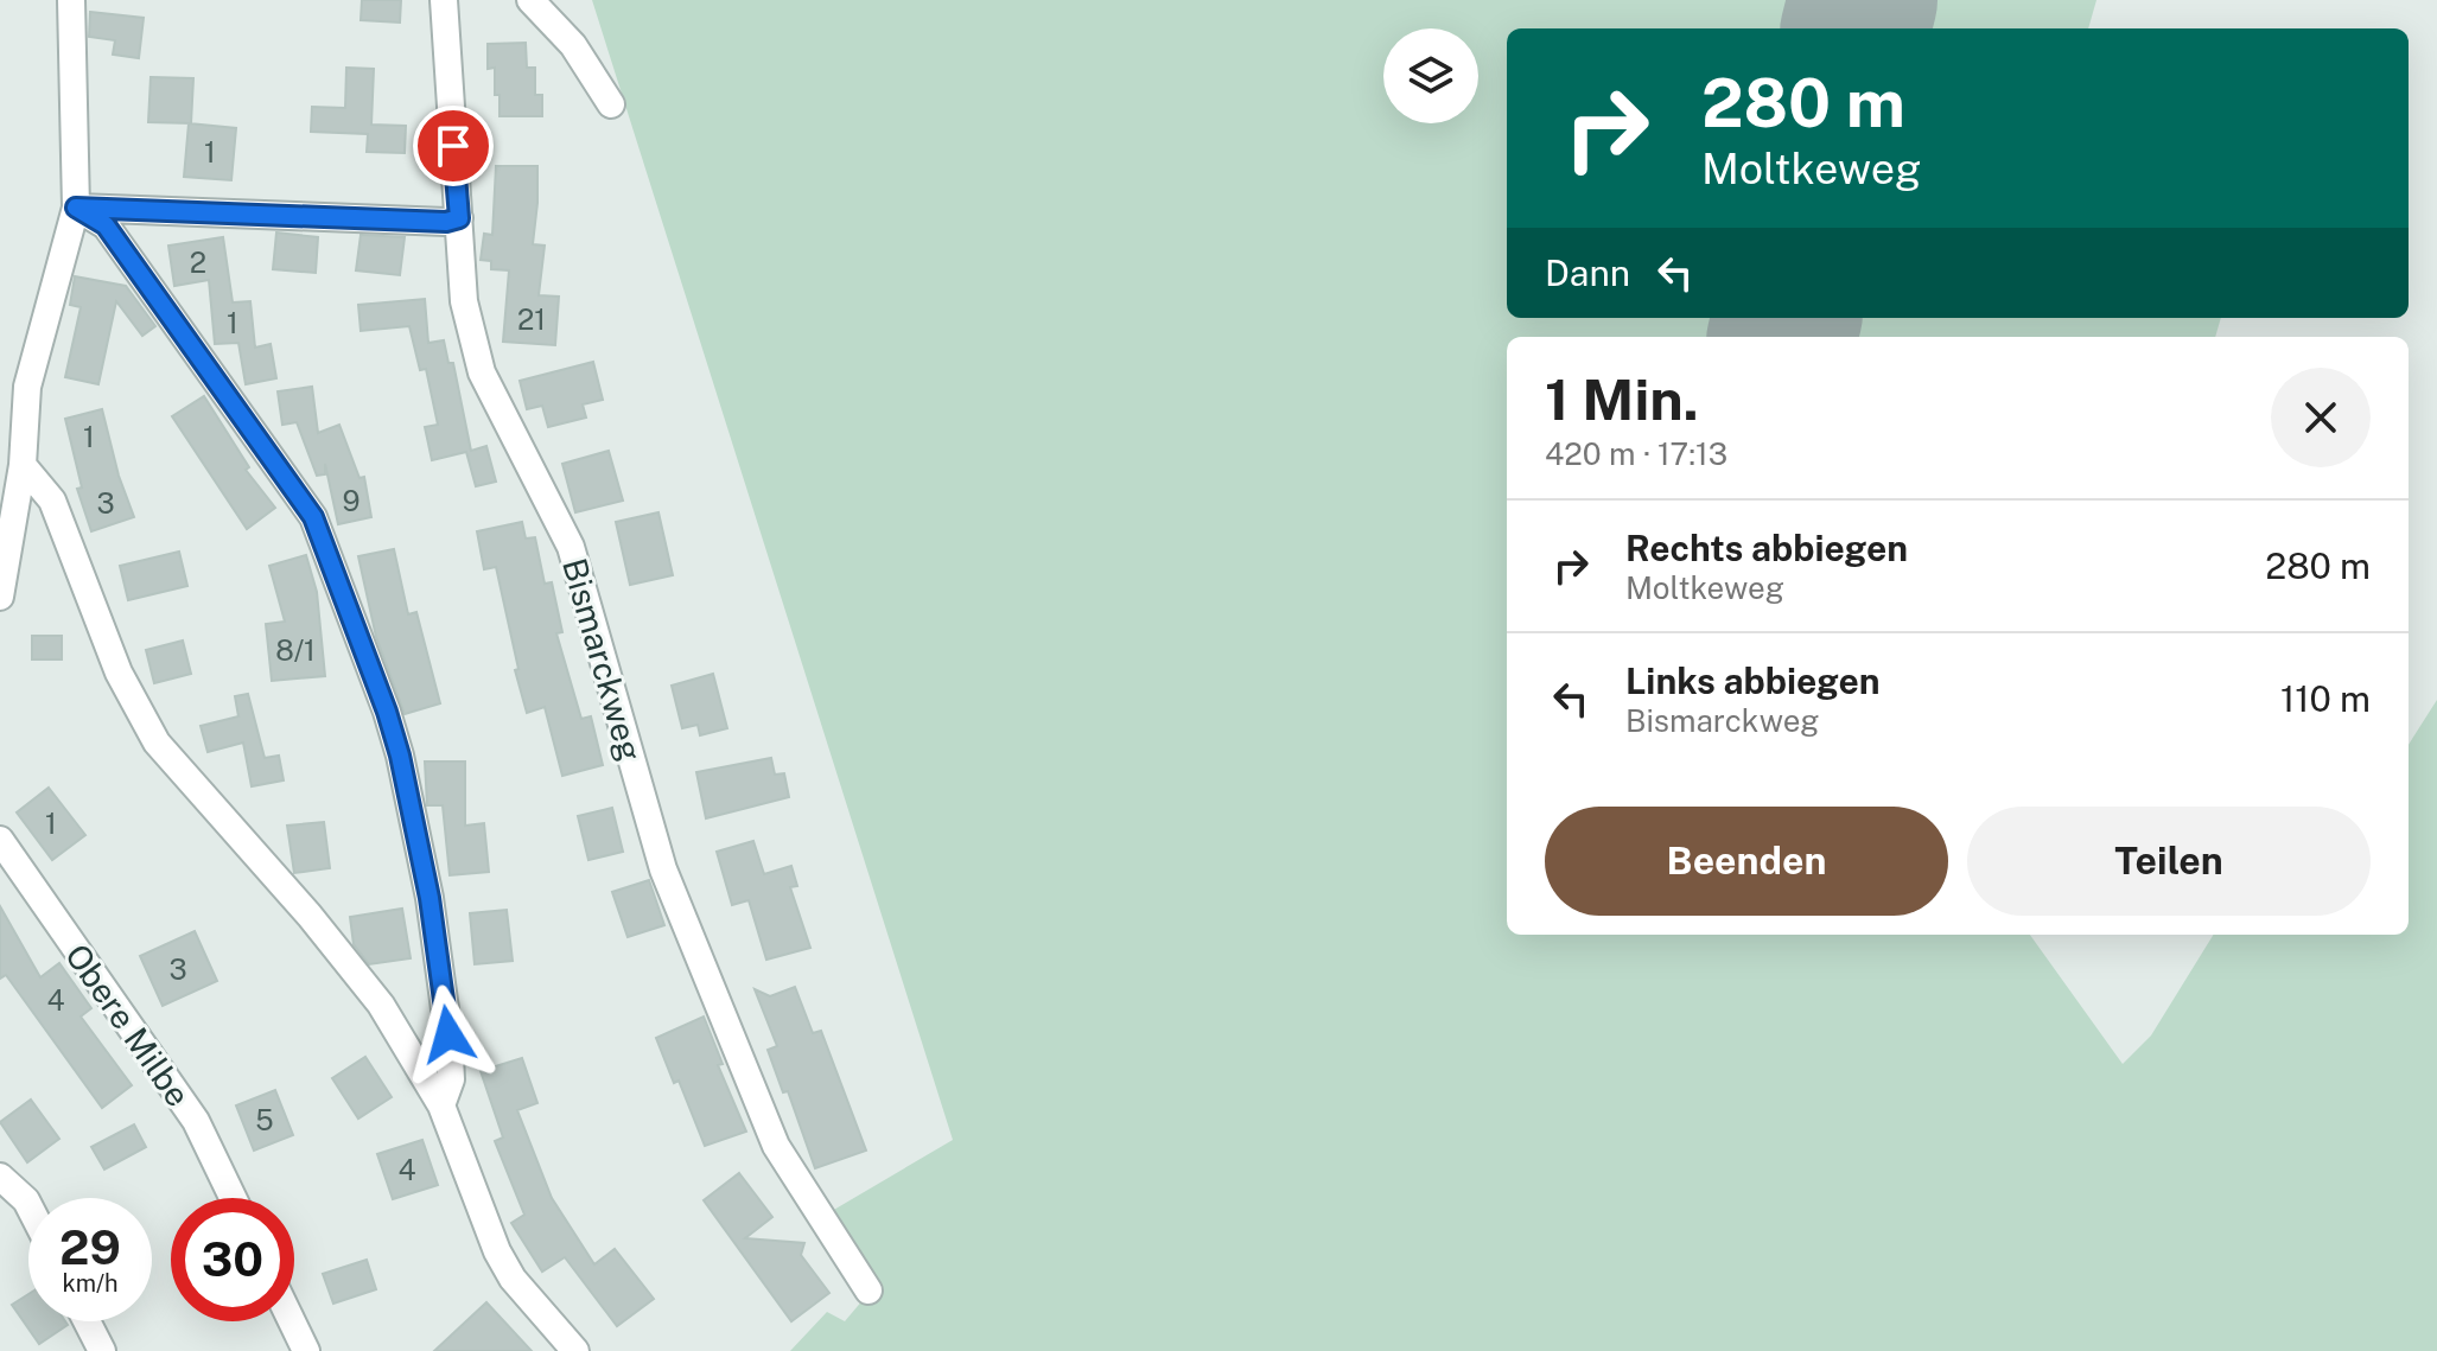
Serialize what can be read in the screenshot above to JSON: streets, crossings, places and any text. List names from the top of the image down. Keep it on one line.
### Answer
{"streets":{"street":["Bismarckweg","Obere Milbe"]},"house_numbers":["1","2","21","1","1","9","3","8/1","1","3","4","5","4"],"page":{"turn":["280 m","Moltkeweg"],"then":"Dann","heading":["1 Min.","420 m · 17:13"],"list":[{"name":"Rechts abbiegen","note":"Moltkeweg","value":"280 m"},{"name":"Links abbiegen","note":"Bismarckweg","value":"110 m"}],"buttons":["Beenden","Teilen"],"speed":"29 km/h","limit":"30"}}
